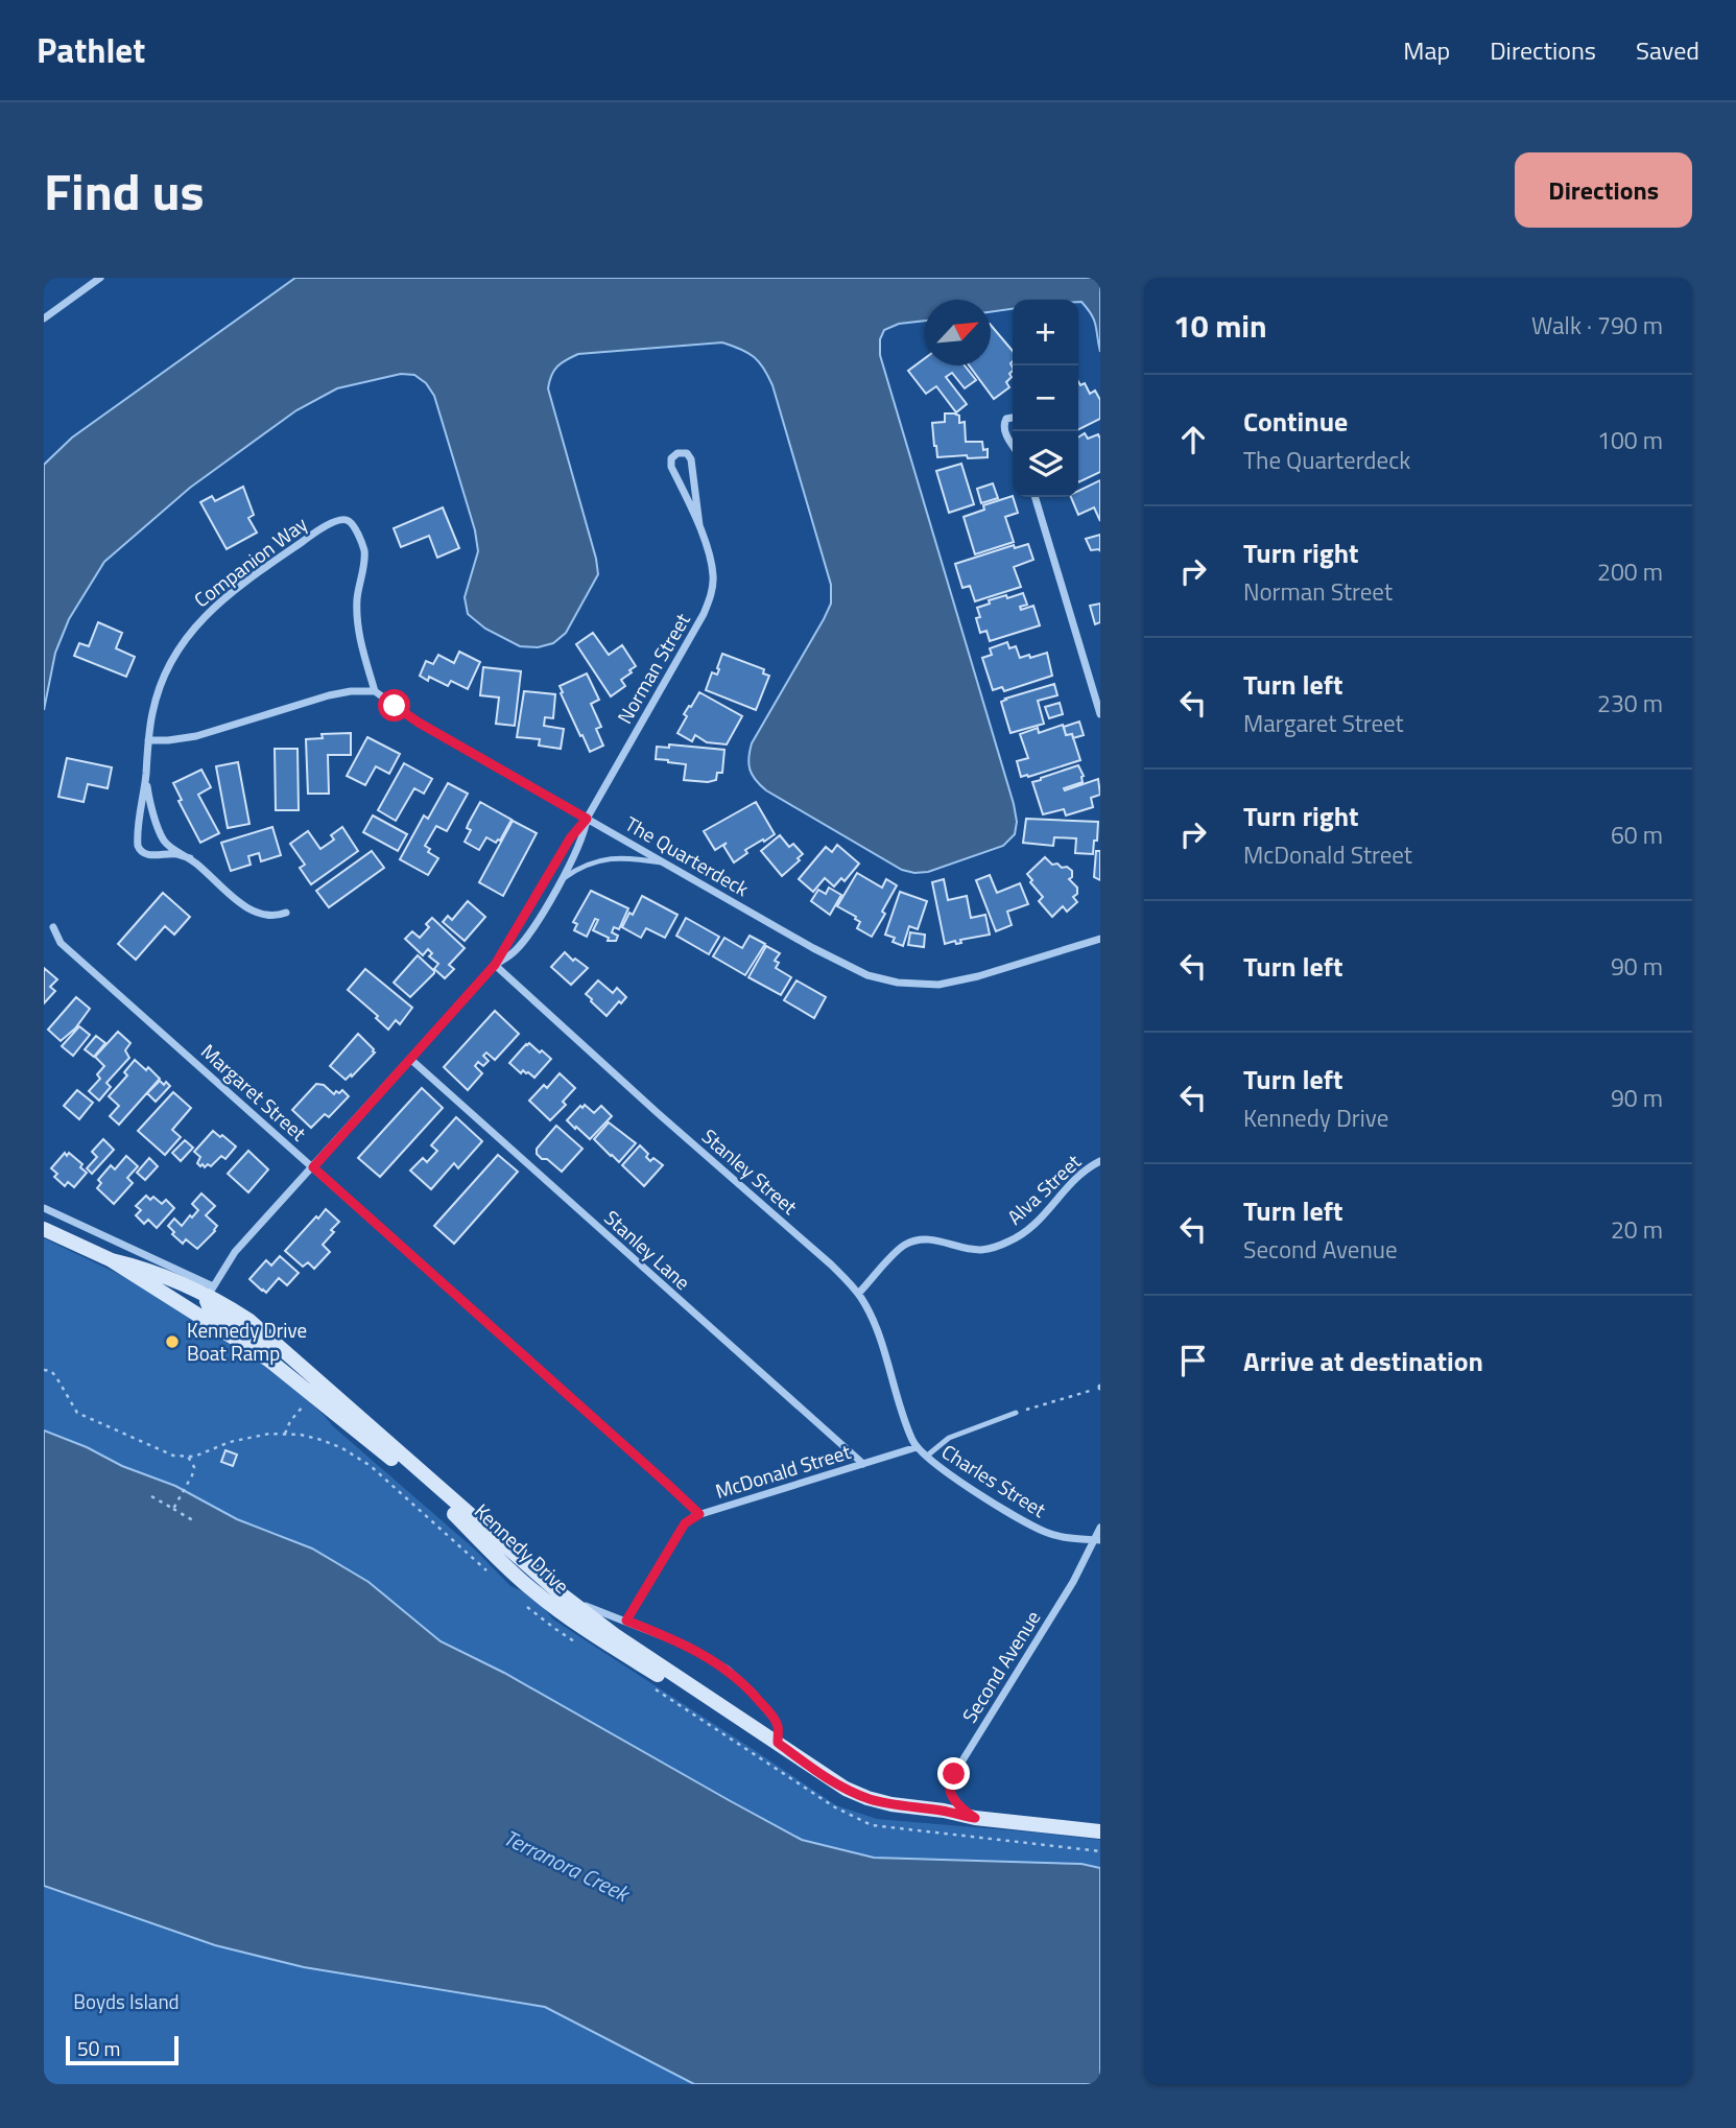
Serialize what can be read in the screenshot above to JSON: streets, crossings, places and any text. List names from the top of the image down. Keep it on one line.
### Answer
{"streets":{"street":["Companion Way","Norman Street","The Quarterdeck","Margaret Street","Stanley Street","Alva Street","Stanley Lane","McDonald Street","Charles Street","Kennedy Drive","Second Avenue"]},"crossings":[["Companion Way","The Quarterdeck"],["Norman Street","The Quarterdeck"],["Norman Street","Margaret Street"],["Norman Street","Stanley Street"],["Norman Street","Stanley Lane"],["Norman Street","Kennedy Drive"],["Margaret Street","McDonald Street"],["Stanley Street","Alva Street"],["Stanley Street","McDonald Street"],["Stanley Street","Charles Street"],["Stanley Lane","McDonald Street"],["McDonald Street","Charles Street"],["Charles Street","Second Avenue"],["Kennedy Drive","Second Avenue"]],"water":["Terranora Creek"],"parks":["Boyds Island"],"places":["Kennedy Drive Boat Ramp"],"scale_bar":"50 m","north":"top right","page":{"header":"Pathlet","nav":["Map","Directions","Saved"],"title":"Find us","buttons":"Directions","heading":["10 min","Walk · 790 m"],"map_buttons":["+","−"],"list":[["Continue","The Quarterdeck","100 m"],["Turn right","Norman Street","200 m"],["Turn left","Margaret Street","230 m"],["Turn right","McDonald Street","60 m"],["Turn left","90 m"],["Turn left","Kennedy Drive","90 m"],["Turn left","Second Avenue","20 m"],"Arrive at destination"],"scale":"50 m"}}
